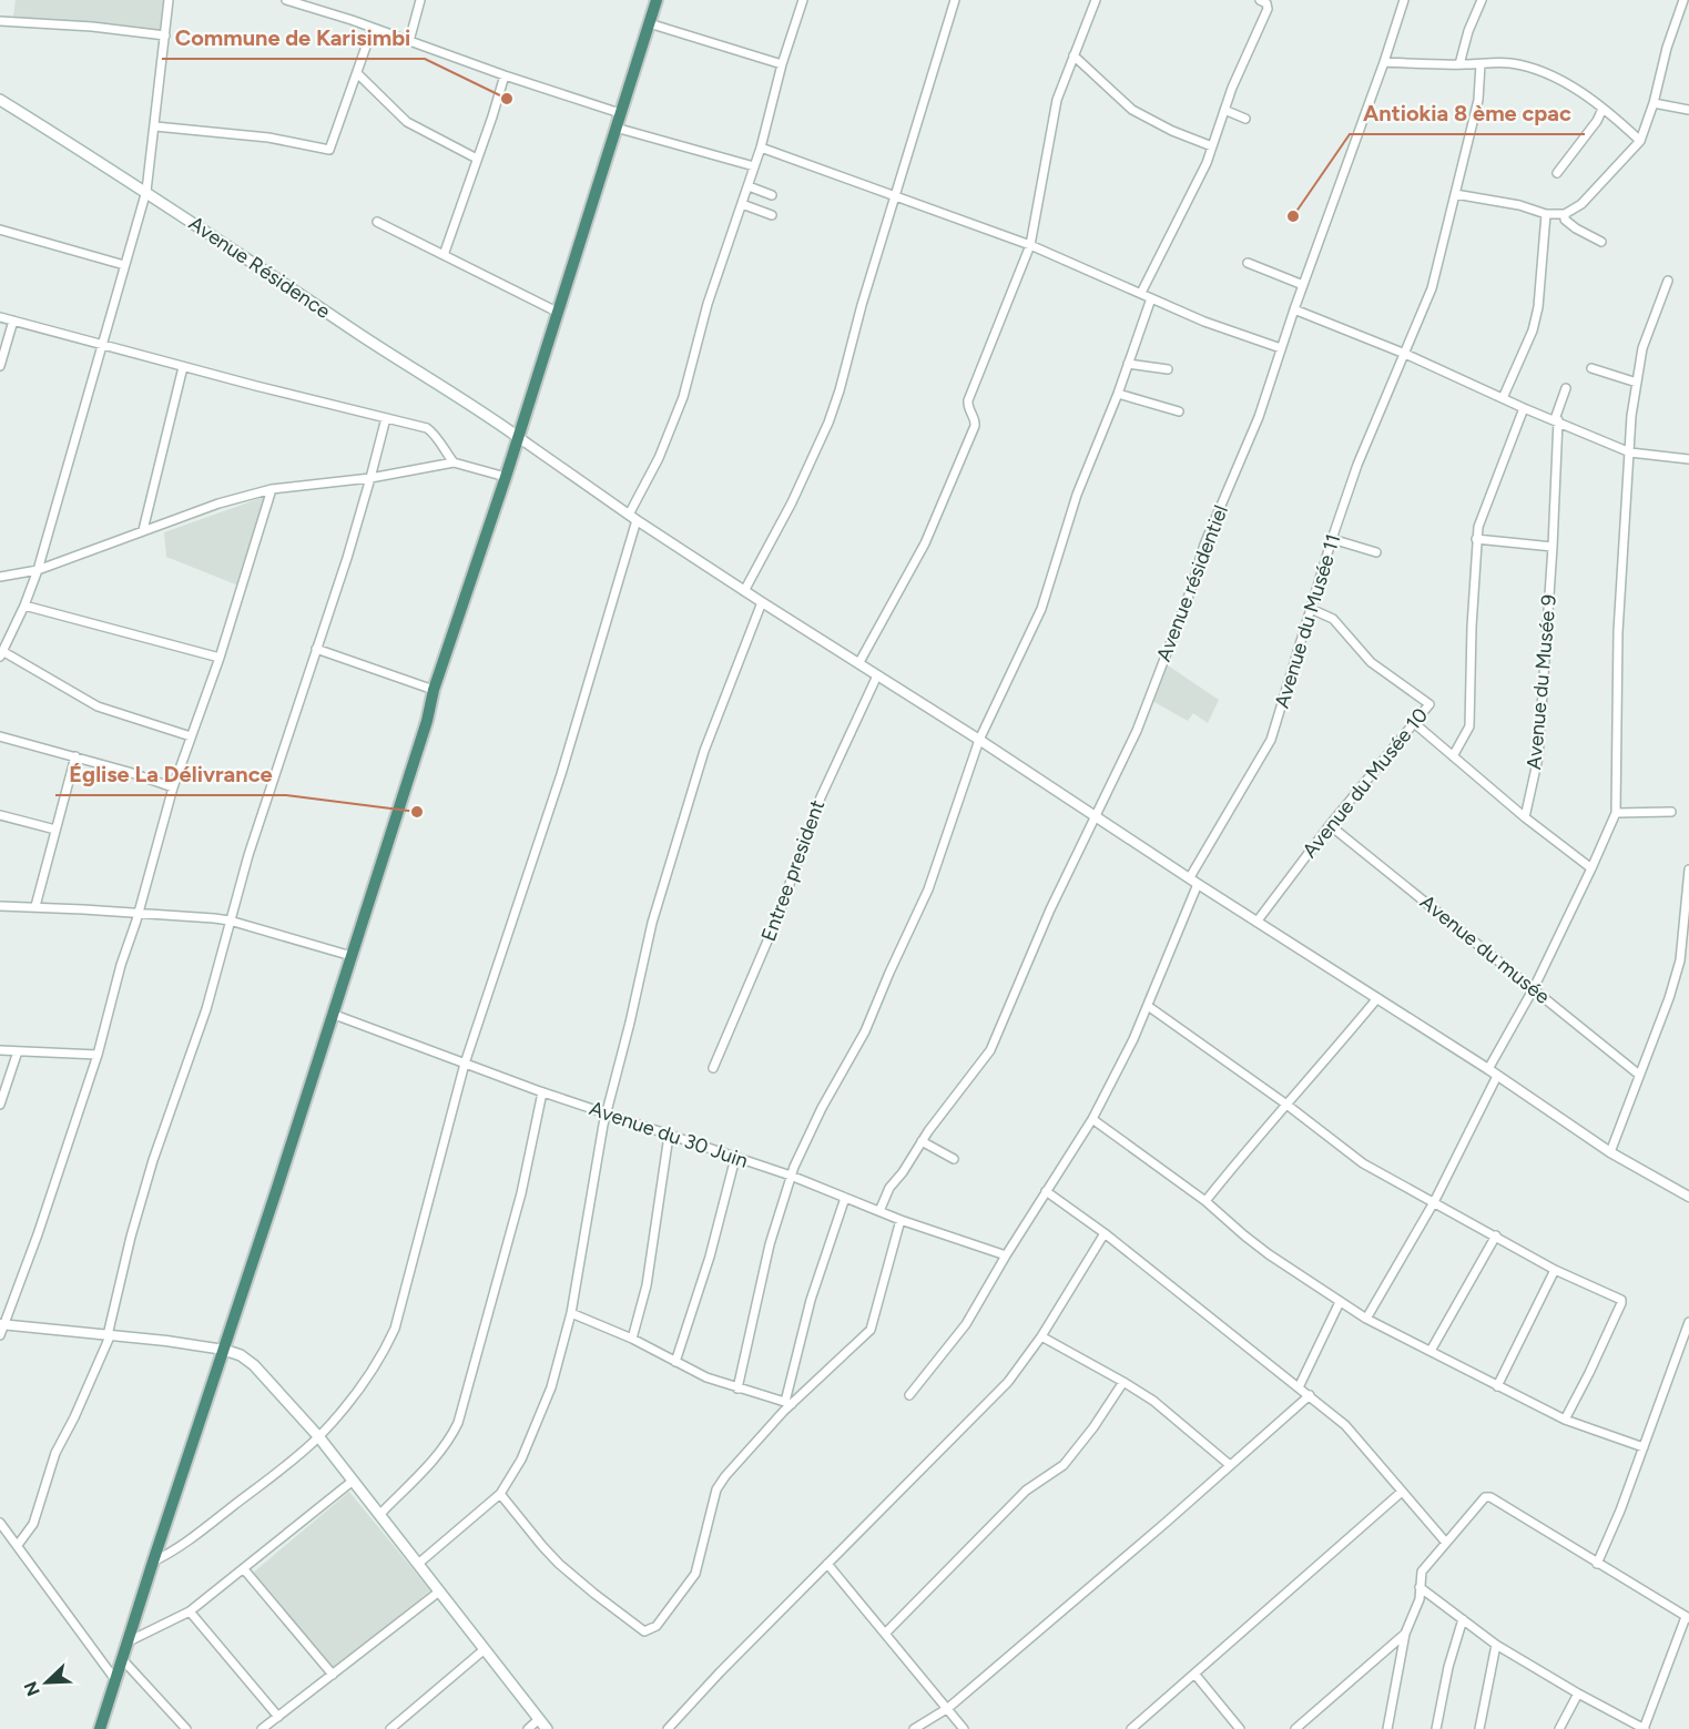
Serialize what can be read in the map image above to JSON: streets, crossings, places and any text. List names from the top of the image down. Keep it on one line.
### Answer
{"streets":{"main road":["Avenue Résidence"],"street":["Avenue résidentiel","Avenue du Musée 11","Avenue du Musée 9","Avenue du Musée 10","Entree president","Avenue du musée","Avenue du 30 Juin"]},"crossings":[["Avenue résidentiel","Avenue du 30 Juin"],["Avenue du Musée 11","Avenue du Musée 10"],["Avenue du Musée 11","Avenue du 30 Juin"],["Avenue du Musée 10","Avenue du musée"]],"places":["Commune de Karisimbi","Antiokia 8 ème cpac","Église La Délivrance"],"north":"bottom left"}
